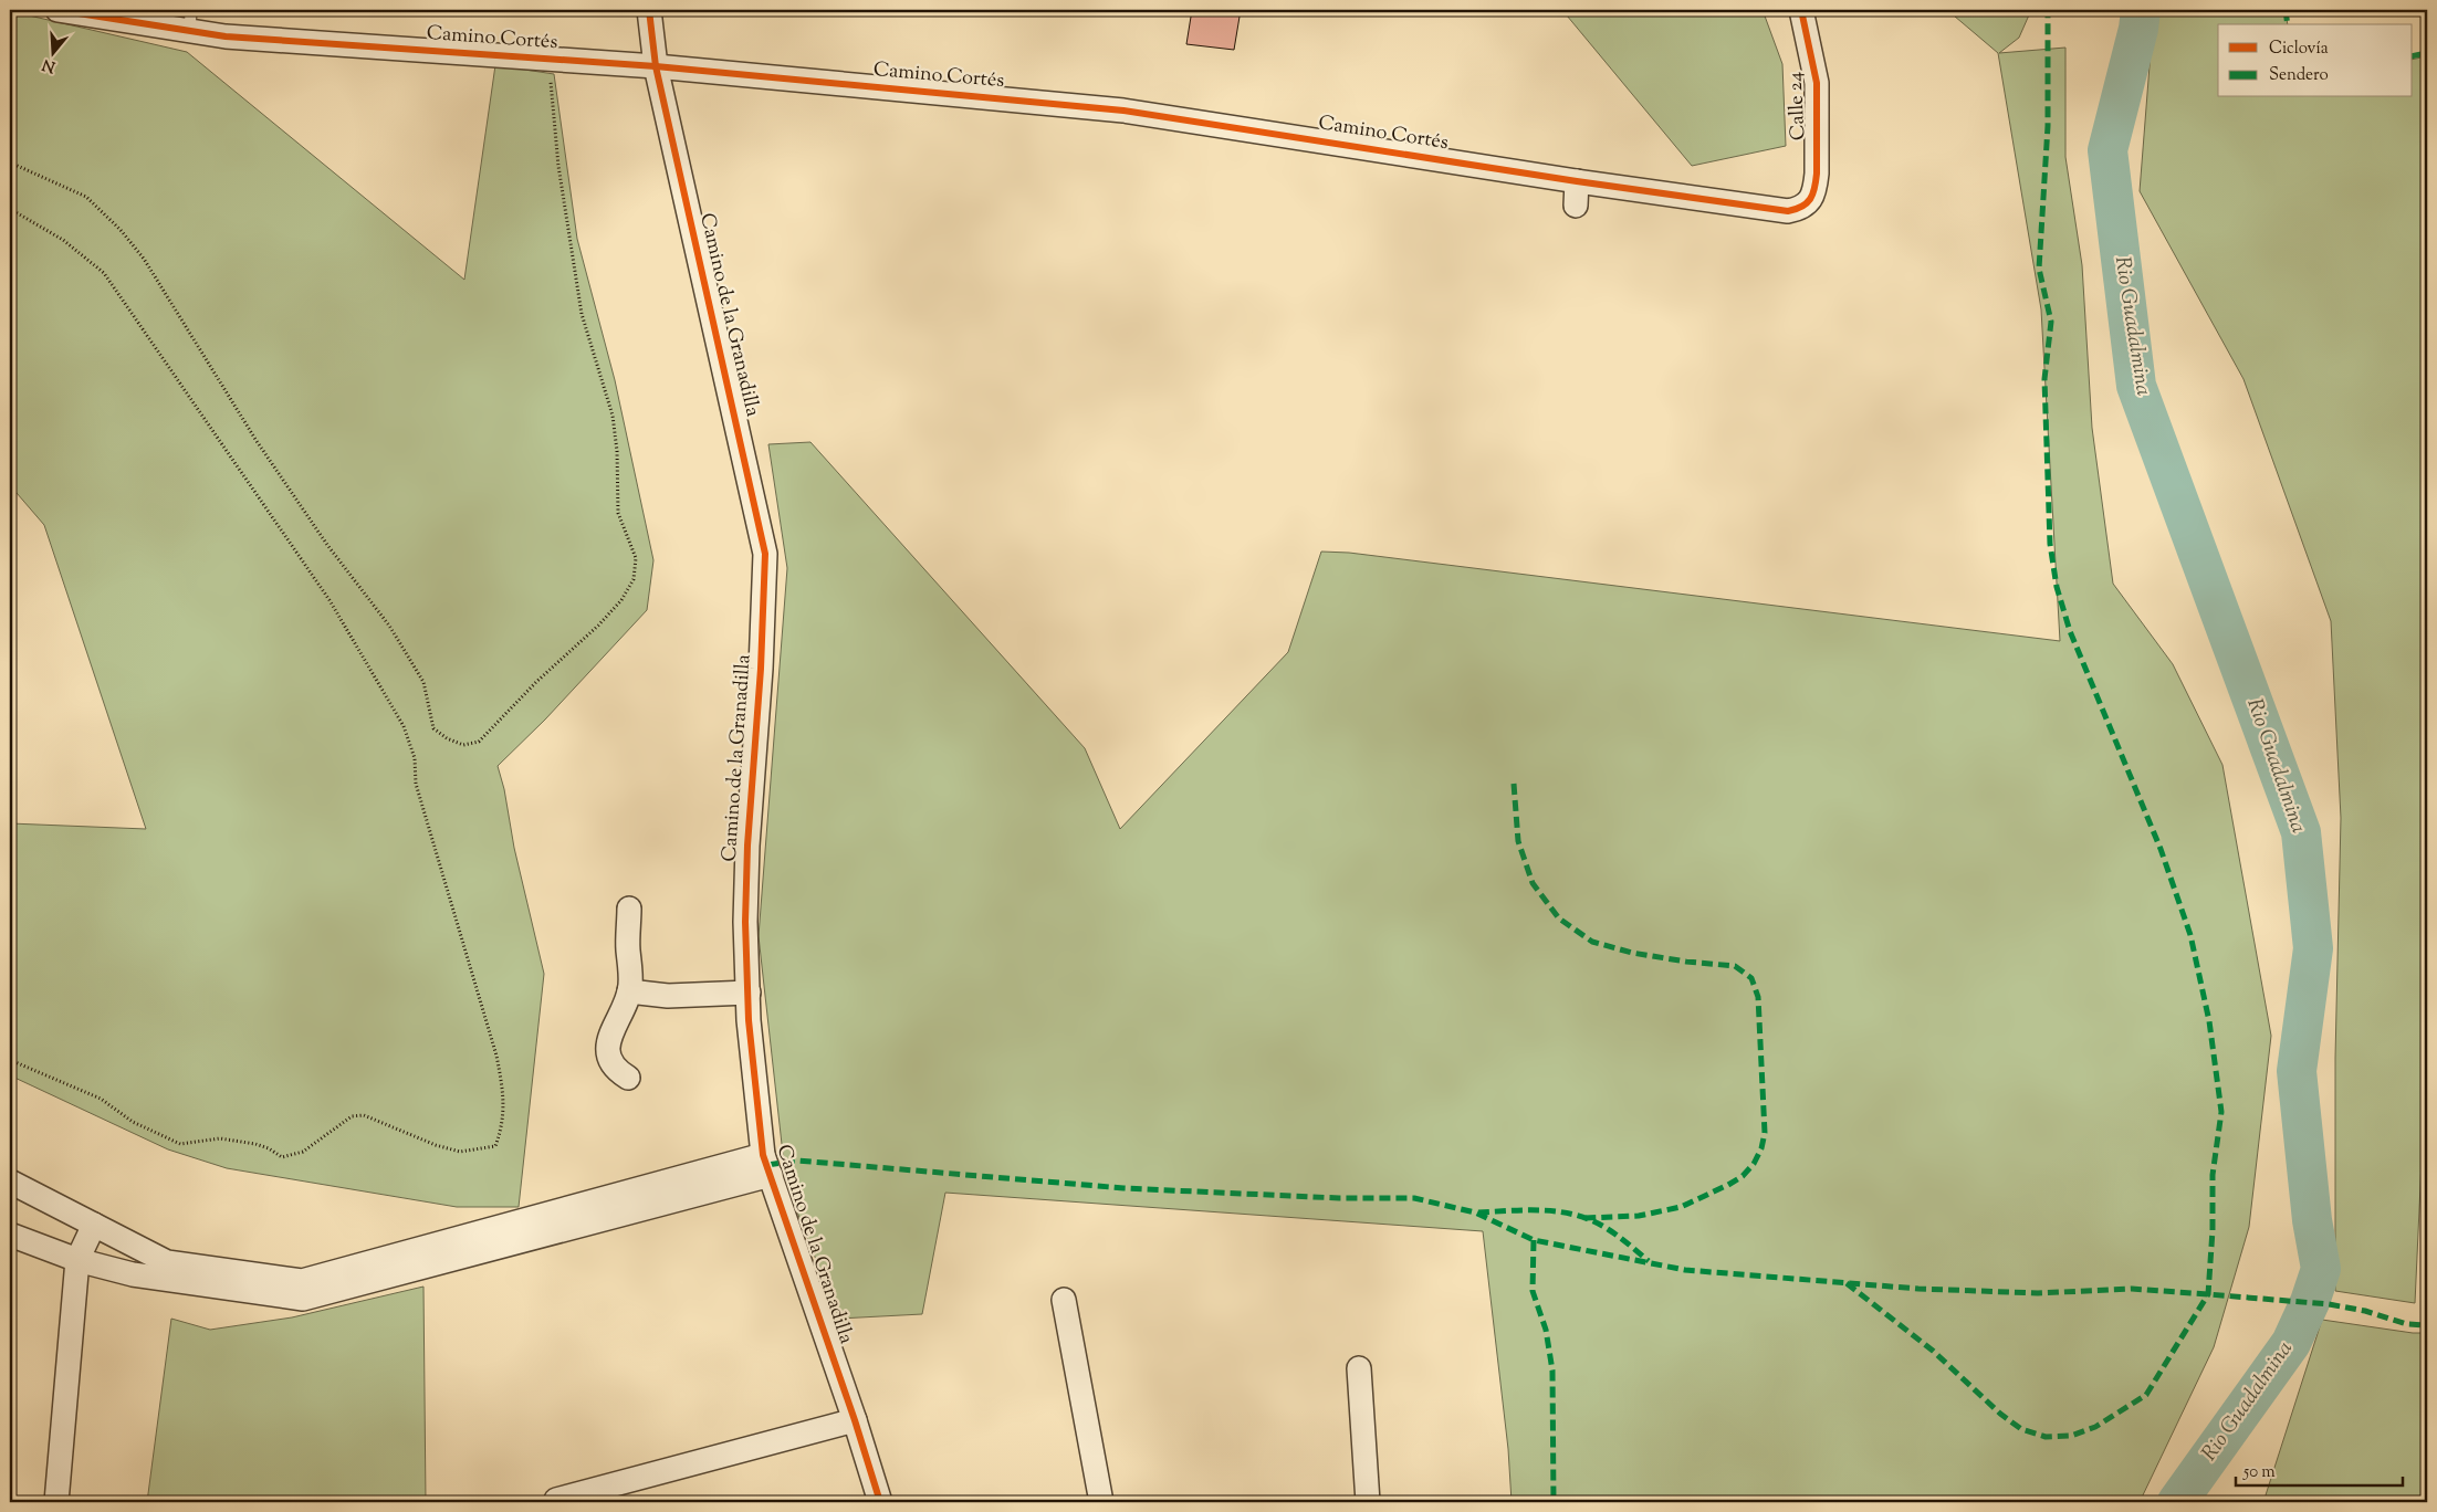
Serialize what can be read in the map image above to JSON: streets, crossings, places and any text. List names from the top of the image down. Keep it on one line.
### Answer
{"streets":{"street":["Camino Cortés","Calle 24","Camino de la Granadilla"]},"crossings":[["Camino Cortés","Calle 24"],["Camino Cortés","Camino de la Granadilla"]],"water":["Rio Guadalmina"],"legend":["Ciclovía","Sendero"],"scale_bar":"50 m","north":"bottom"}
